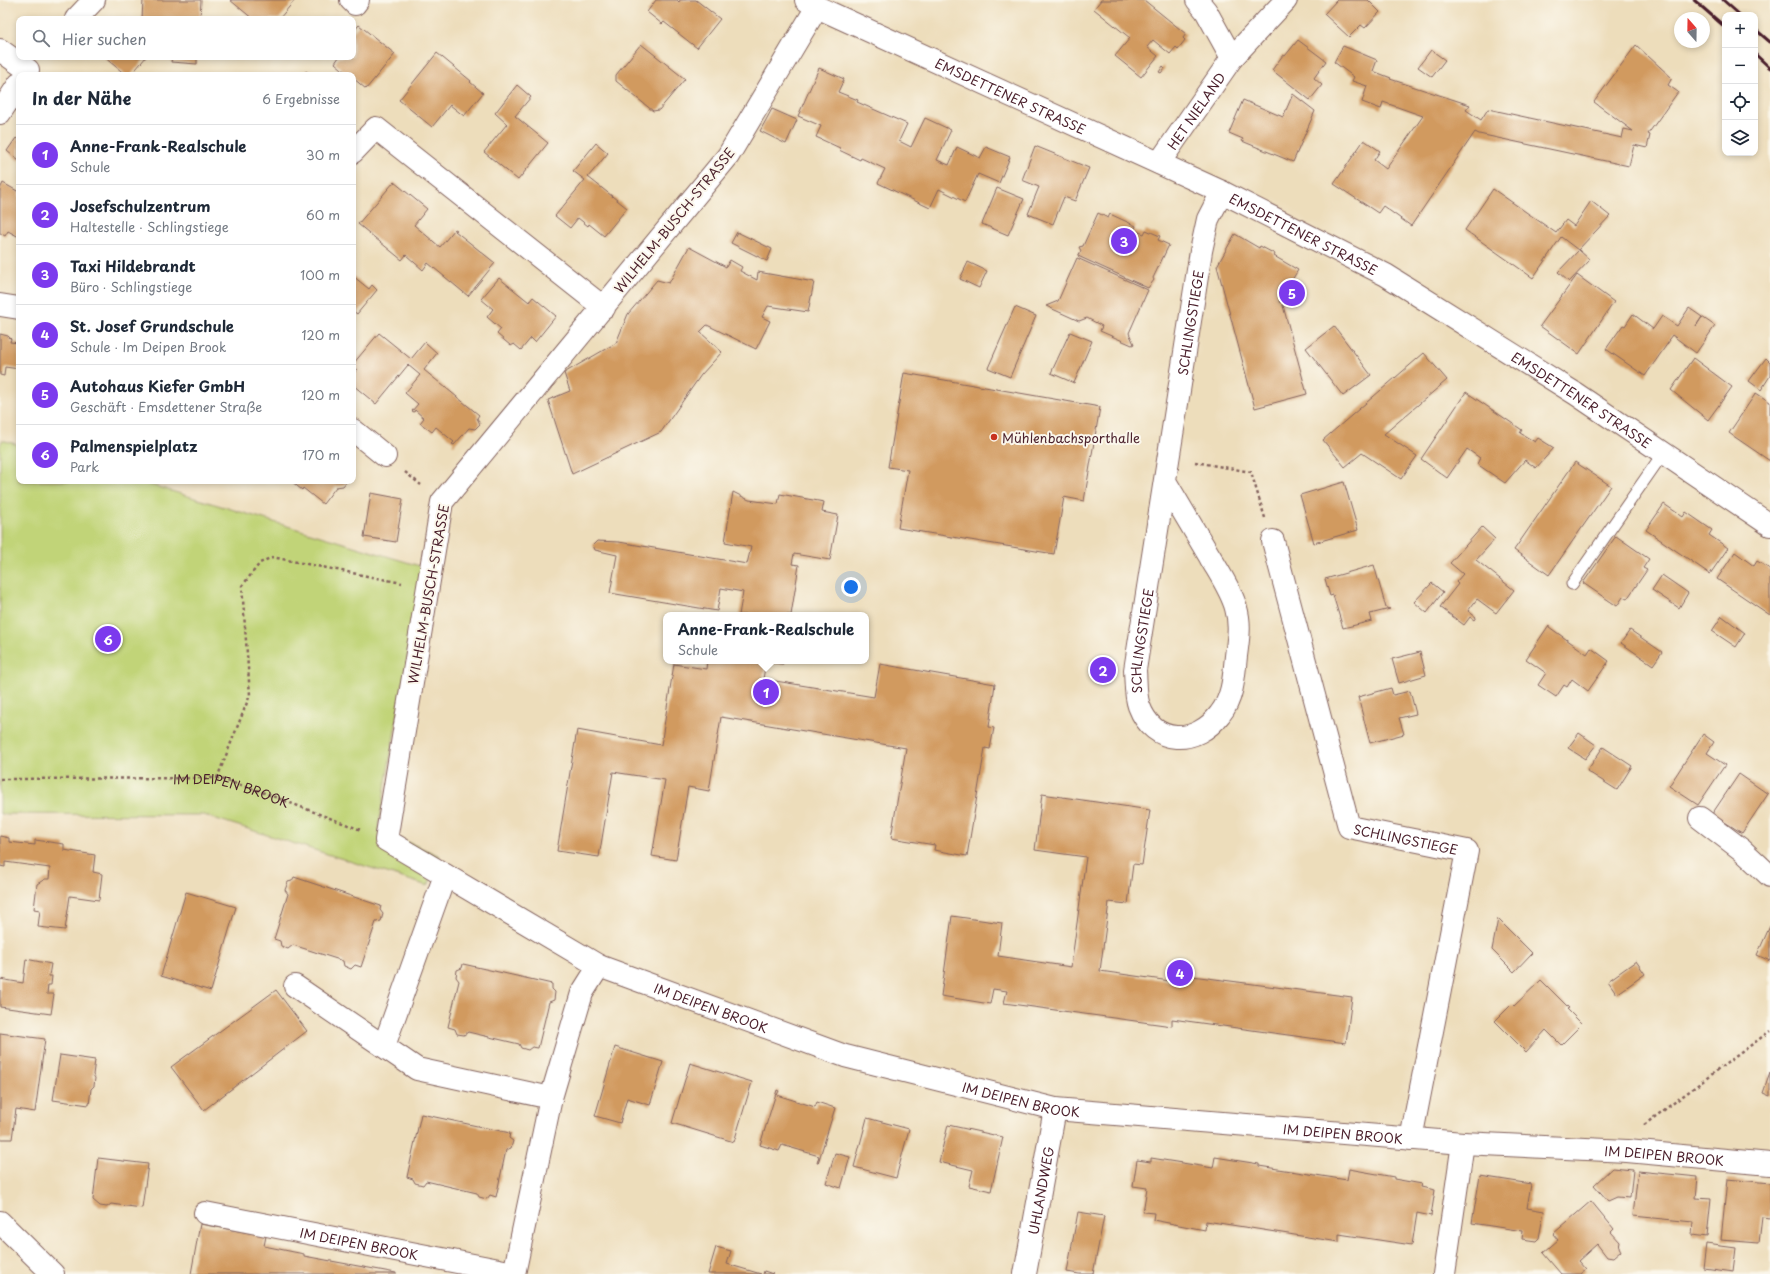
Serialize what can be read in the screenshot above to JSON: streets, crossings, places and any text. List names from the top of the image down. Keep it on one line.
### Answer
{"streets":{"street":["EMSDETTENER STRASSE","HET NIELAND","WILHELM-BUSCH-STRASSE","SCHLINGSTIEGE","IM DEIPEN BROOK","UHLANDWEG"]},"crossings":[["EMSDETTENER STRASSE","HET NIELAND"],["EMSDETTENER STRASSE","WILHELM-BUSCH-STRASSE"],["EMSDETTENER STRASSE","SCHLINGSTIEGE"],["WILHELM-BUSCH-STRASSE","IM DEIPEN BROOK"],["SCHLINGSTIEGE","IM DEIPEN BROOK"],["IM DEIPEN BROOK","UHLANDWEG"]],"places":["Mühlenbachsporthalle"],"north":"top","page":{"map_buttons":["+","−"],"search":"Hier suchen","heading":["In der Nähe","6 Ergebnisse"],"list":[{"mark":"1","name":"Anne-Frank-Realschule","note":"Schule","value":"30 m"},{"mark":"2","name":"Josefschulzentrum","note":"Haltestelle · Schlingstiege","value":"60 m"},{"mark":"3","name":"Taxi Hildebrandt","note":"Büro · Schlingstiege","value":"100 m"},{"mark":"4","name":"St. Josef Grundschule","note":"Schule · Im Deipen Brook","value":"120 m"},{"mark":"5","name":"Autohaus Kiefer GmbH","note":"Geschäft · Emsdettener Straße","value":"120 m"},{"mark":"6","name":"Palmenspielplatz","note":"Park","value":"170 m"}],"pins":["3","5","6","2","1","4"],"popup":["Anne-Frank-Realschule","Schule"]}}
